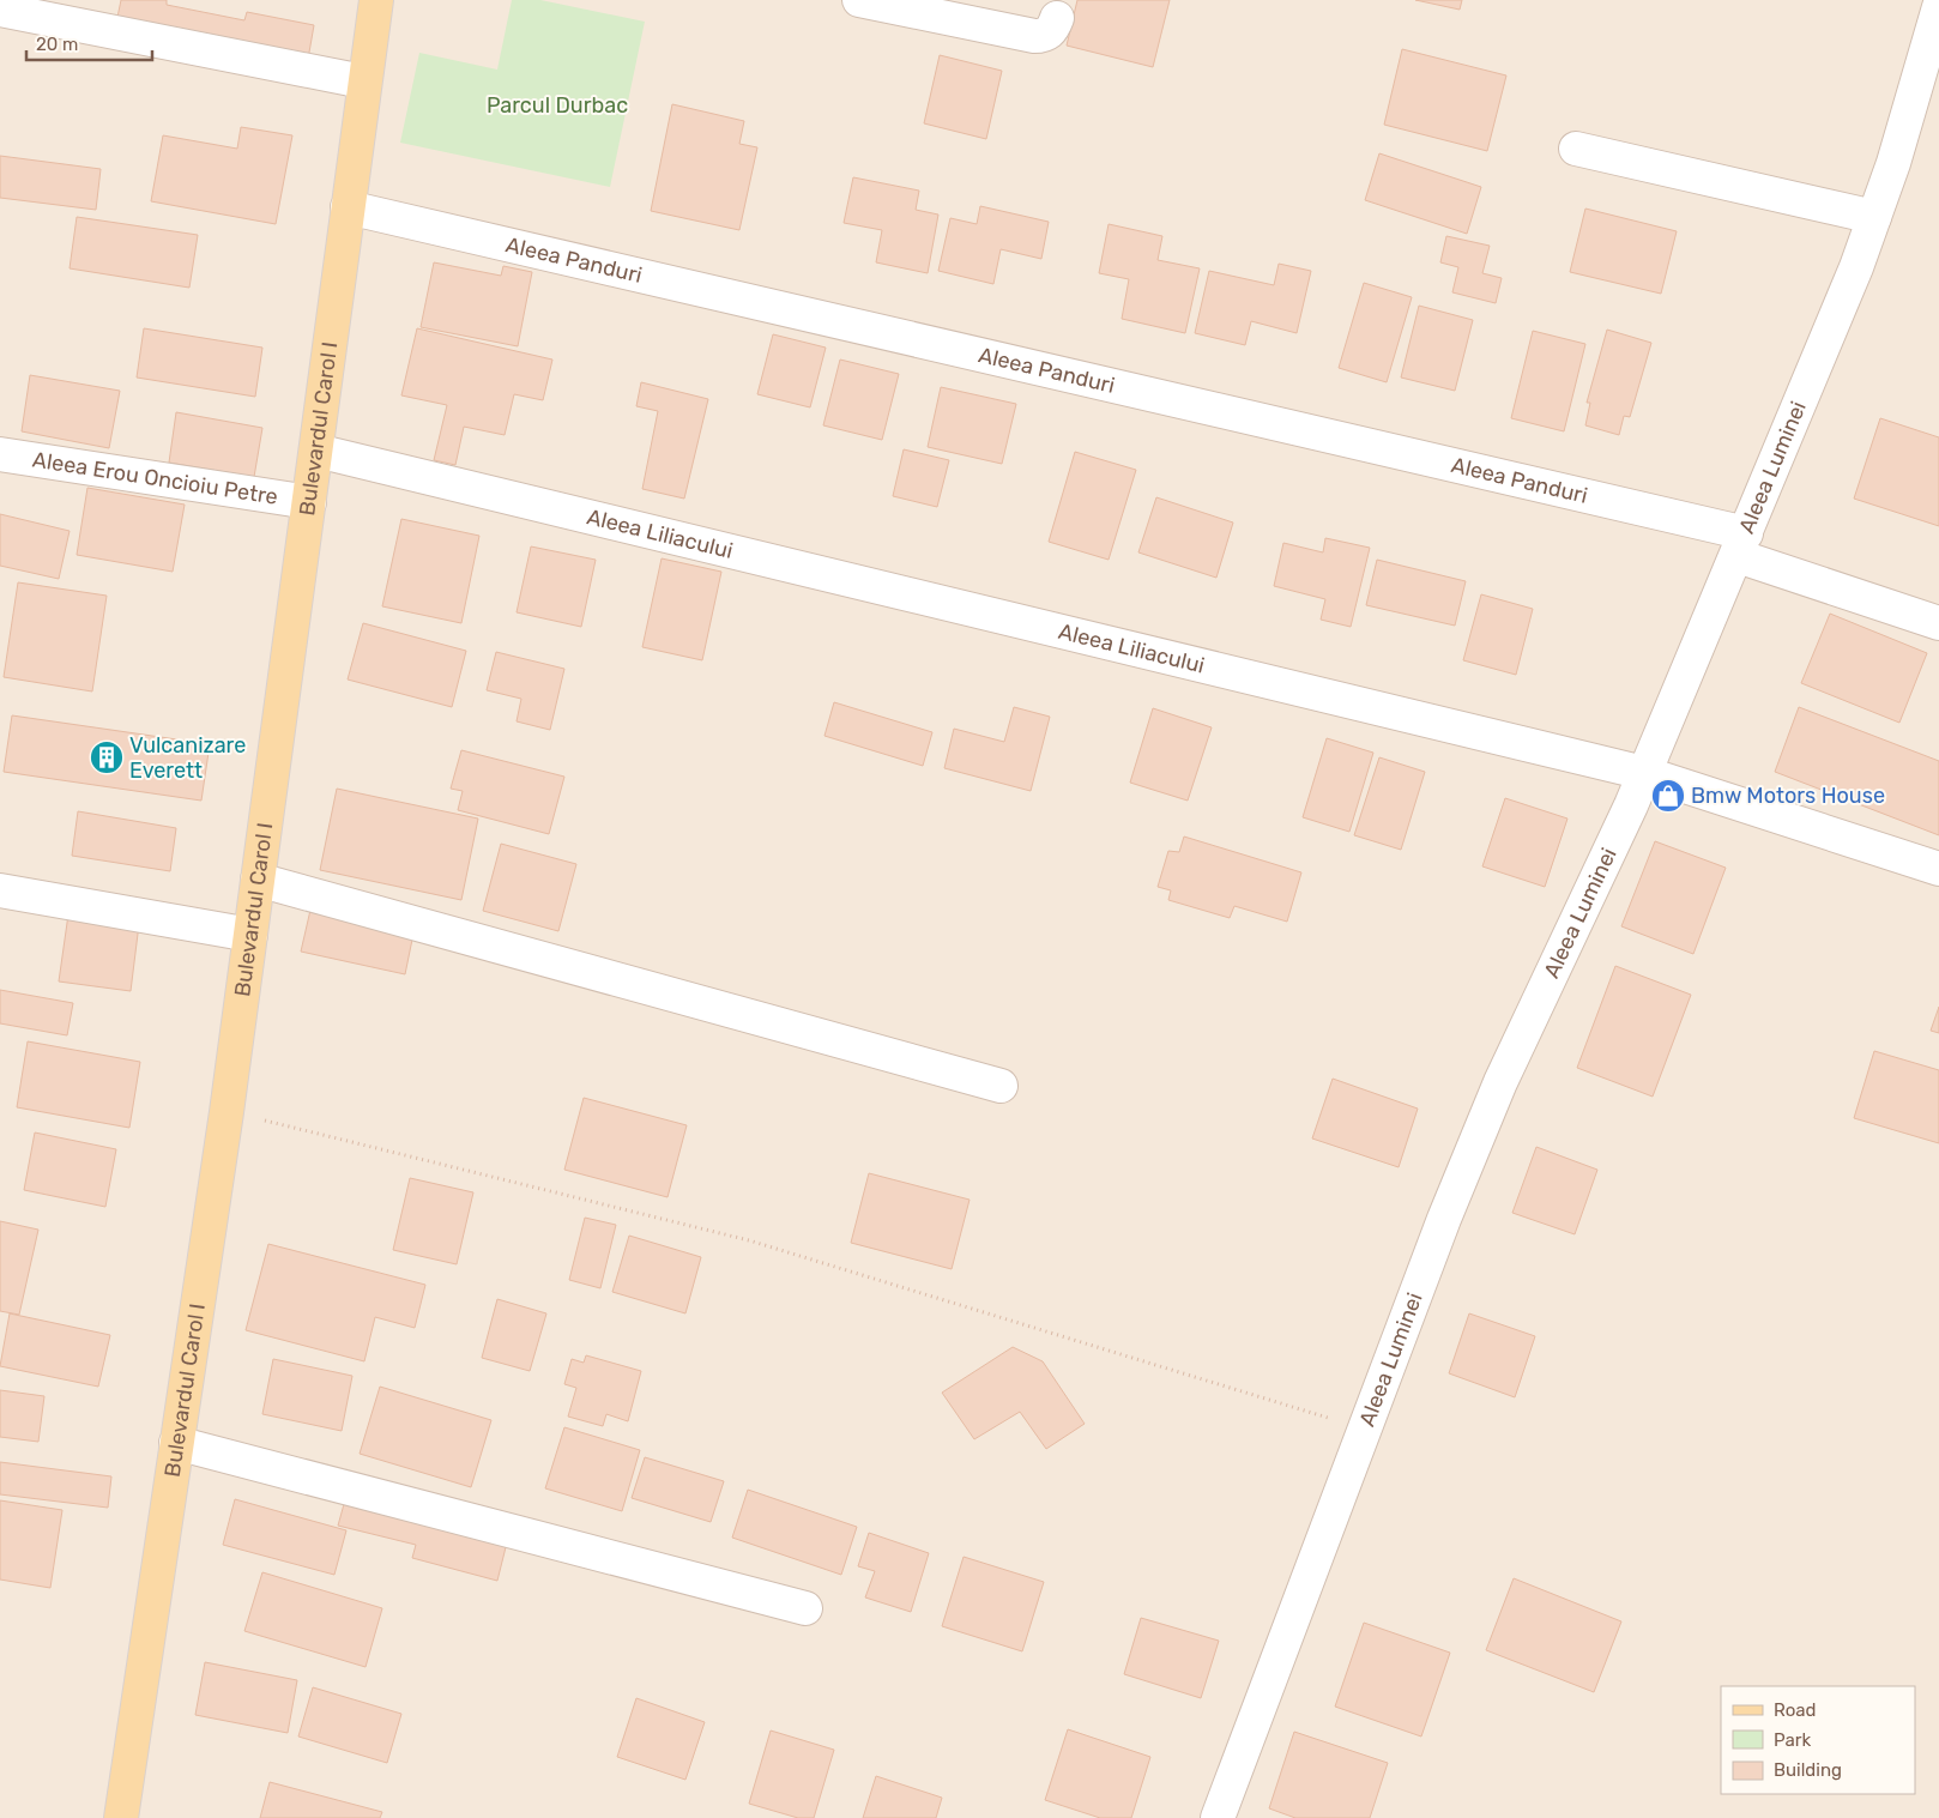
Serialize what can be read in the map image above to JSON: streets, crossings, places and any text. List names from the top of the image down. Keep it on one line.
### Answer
{"streets":{"main road":["Bulevardul Carol I"],"street":["Aleea Panduri","Aleea Luminei","Aleea Erou Oncioiu Petre","Aleea Liliacului"]},"crossings":[["Aleea Panduri","Bulevardul Carol I"],["Aleea Panduri","Aleea Luminei"],["Bulevardul Carol I","Aleea Erou Oncioiu Petre"],["Bulevardul Carol I","Aleea Liliacului"],["Aleea Luminei","Aleea Liliacului"]],"parks":["Parcul Durbac"],"places":{"building":["Vulcanizare Everett"],"shop":["Bmw Motors House"]},"legend":["Road","Park","Building"],"scale_bar":"20 m"}
